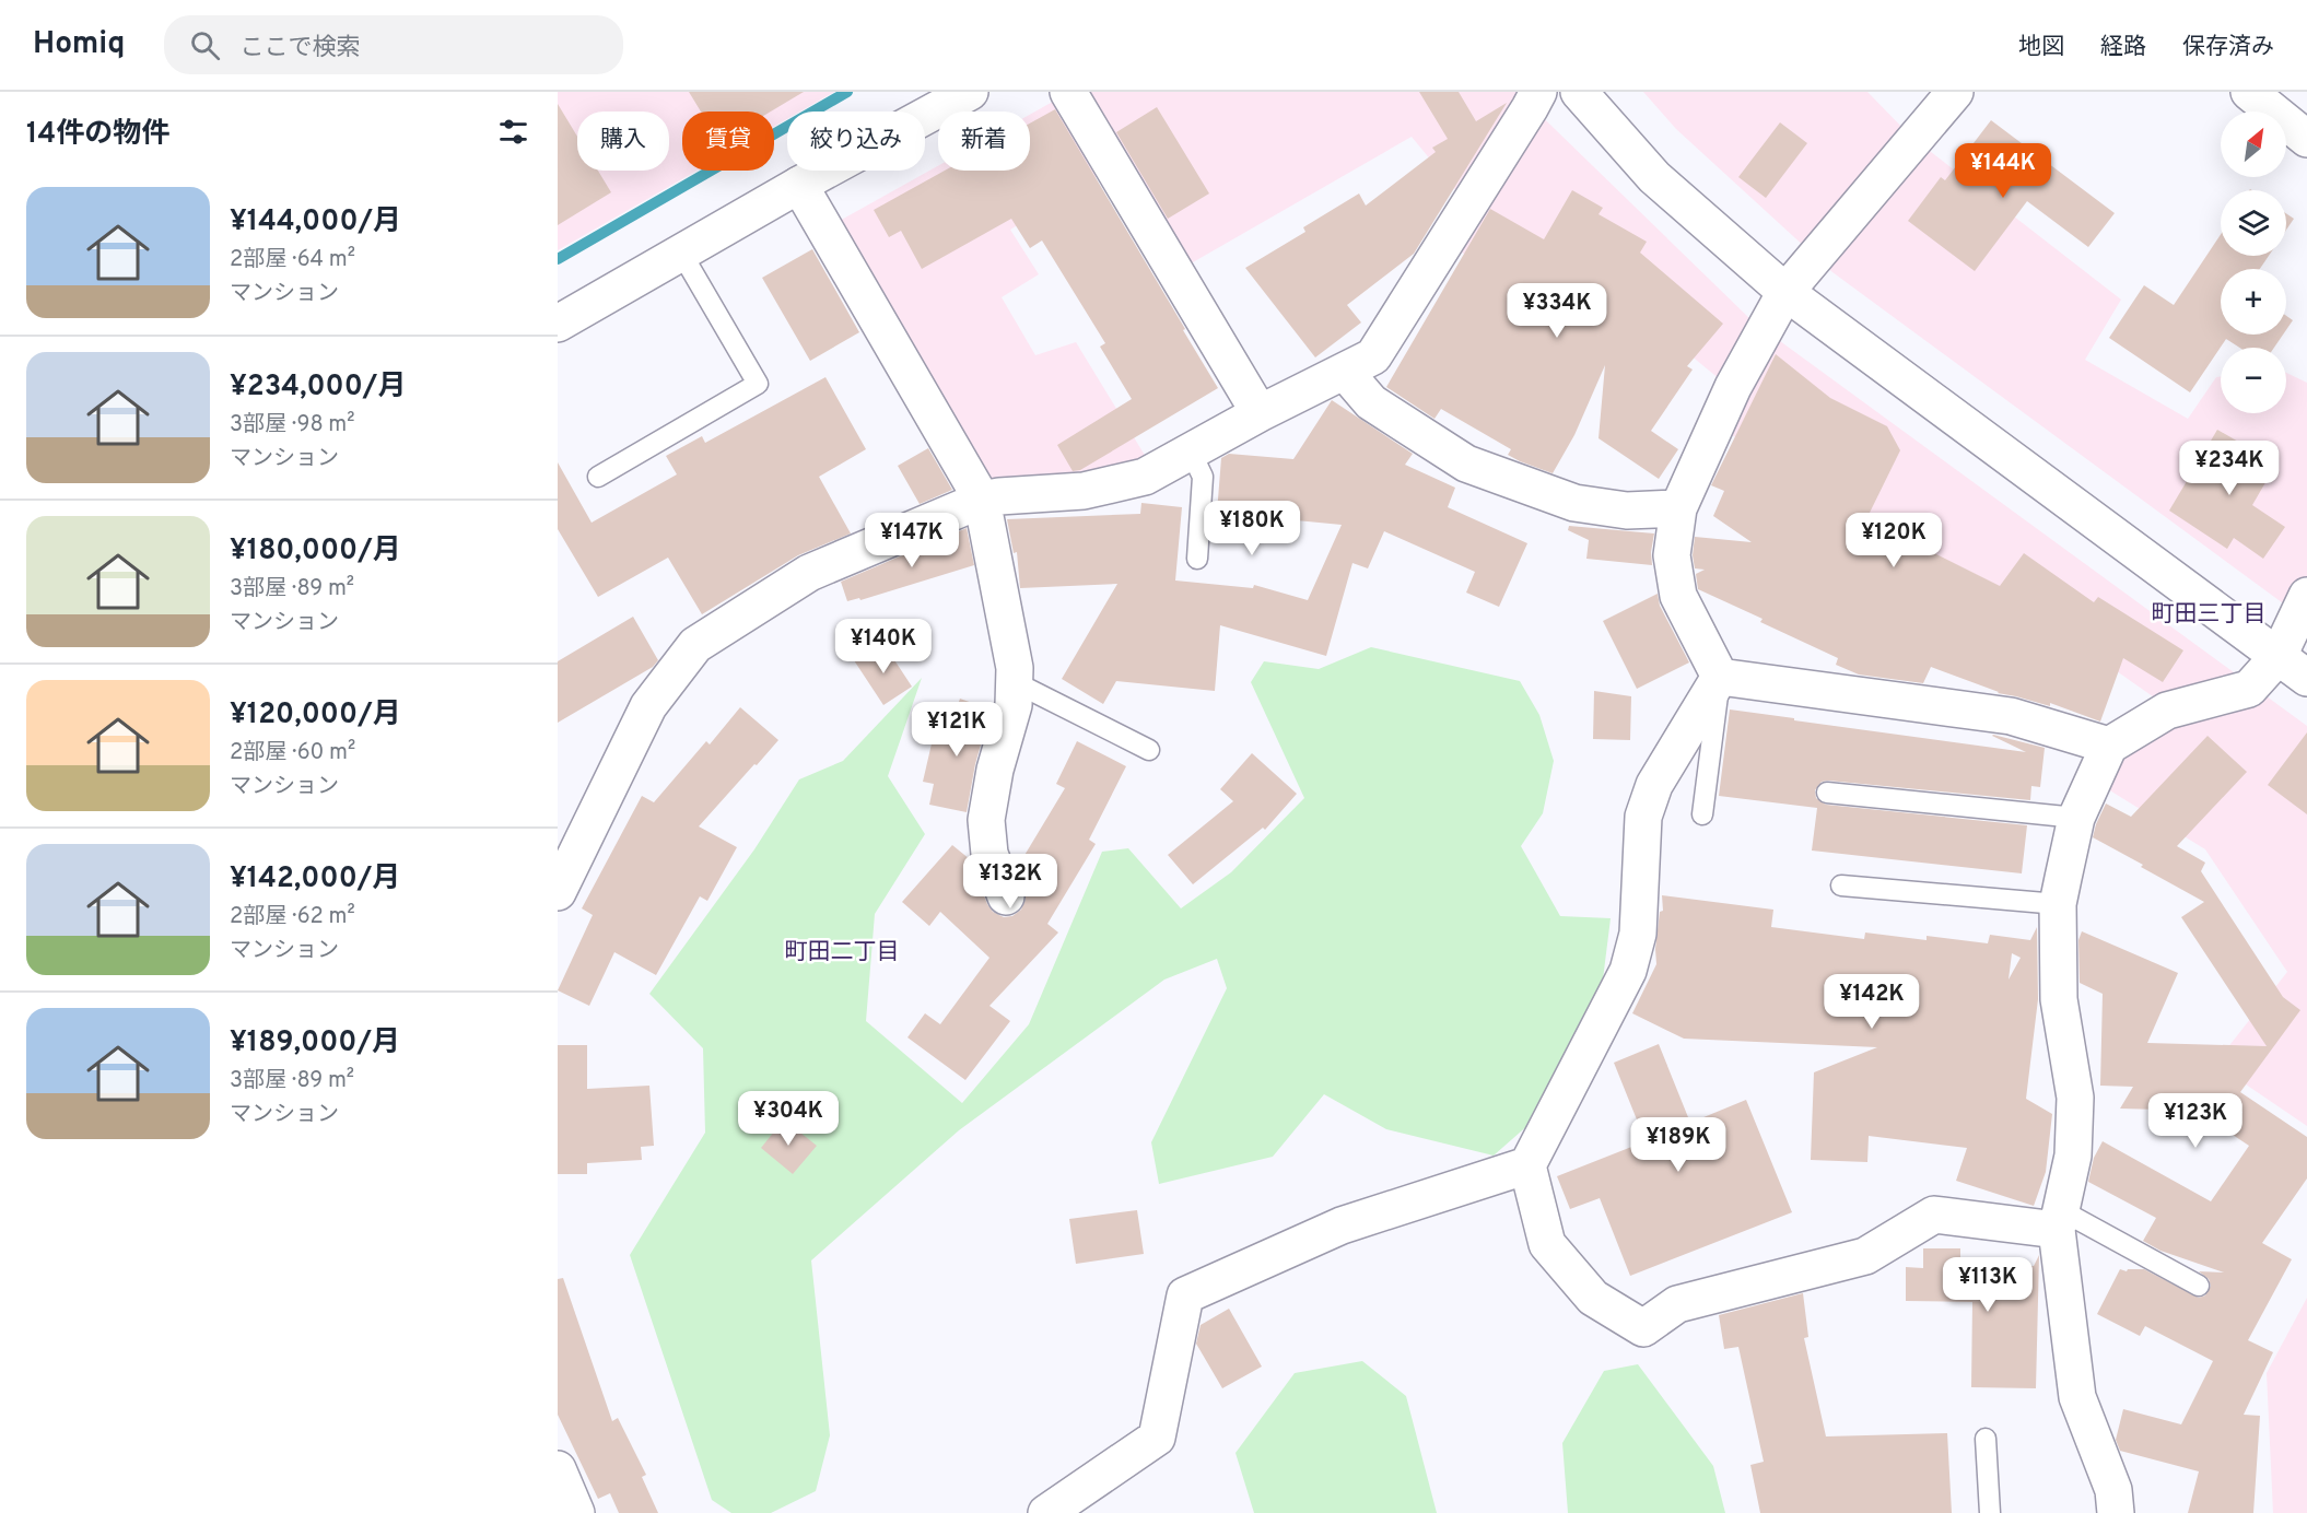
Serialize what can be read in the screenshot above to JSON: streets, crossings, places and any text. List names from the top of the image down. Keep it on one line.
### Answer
{"districts":["町田三丁目","町田二丁目"],"north":"top right","page":{"header":"Homiq","search":"ここで検索","nav":["地図","経路","保存済み"],"heading":"14件の物件","map_buttons":["+","−"],"chip":["購入","賃貸","絞り込み","新着"],"price":["¥144K","¥334K","¥234K","¥180K","¥147K","¥120K","¥140K","¥121K","¥132K","¥142K","¥304K","¥123K","¥189K","¥113K"],"list":[{"name":"¥144,000/月","note":"2部屋 · 64 m² · マンション"},{"name":"¥234,000/月","note":"3部屋 · 98 m² · マンション"},{"name":"¥180,000/月","note":"3部屋 · 89 m² · マンション"},{"name":"¥120,000/月","note":"2部屋 · 60 m² · マンション"},{"name":"¥142,000/月","note":"2部屋 · 62 m² · マンション"},{"name":"¥189,000/月","note":"3部屋 · 89 m² · マンション"}]}}
